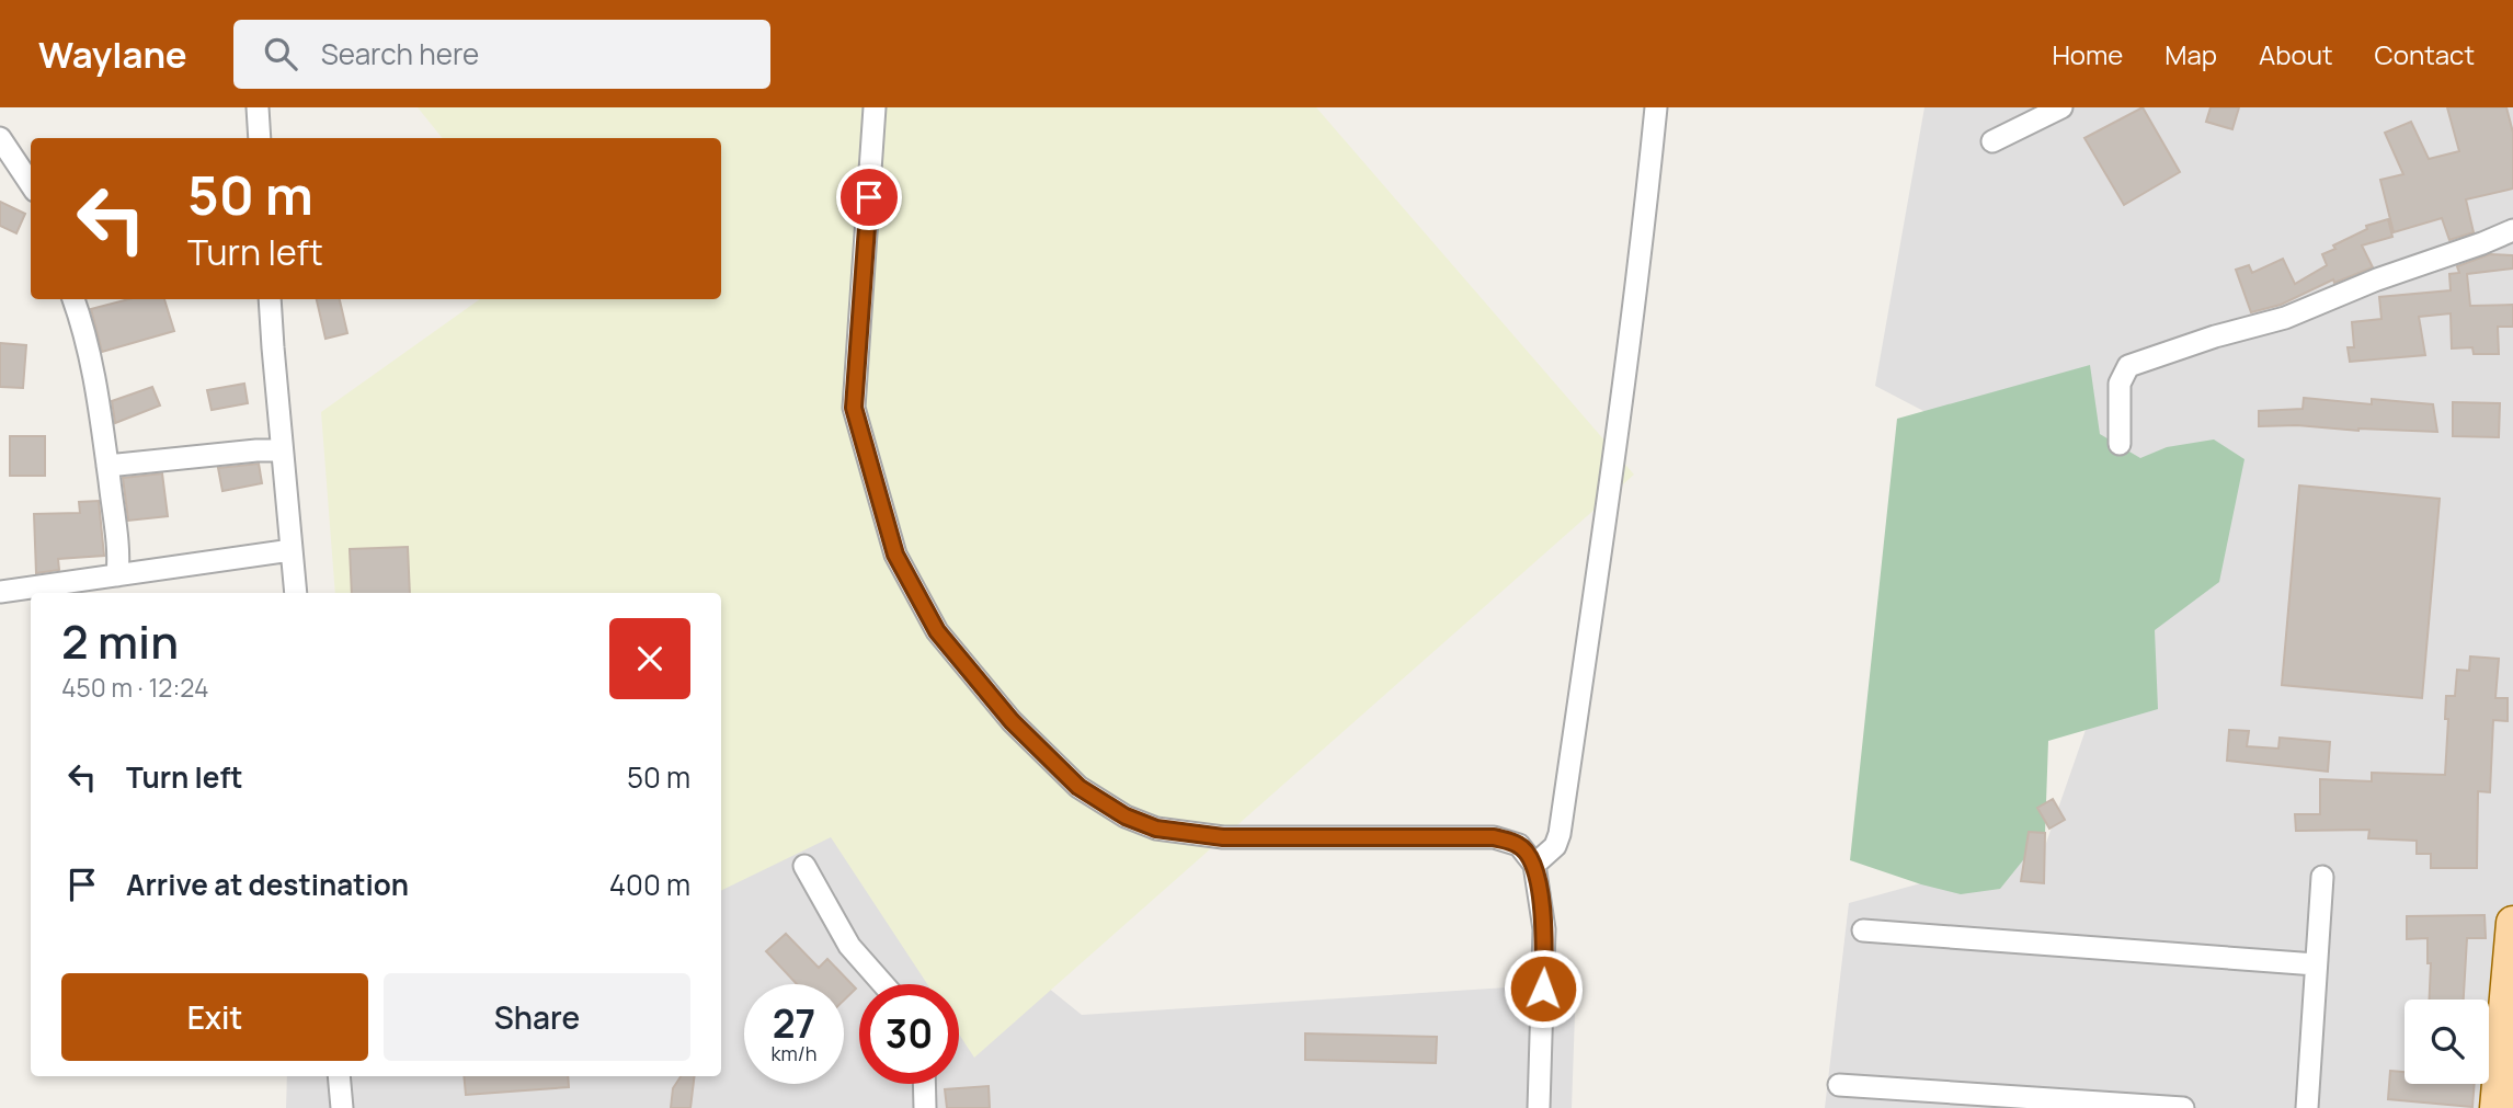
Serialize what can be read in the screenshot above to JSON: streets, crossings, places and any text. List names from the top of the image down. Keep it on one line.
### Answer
{"page":{"header":"Waylane","search":"Search here","nav":["Home","Map","About","Contact"],"turn":["50 m","Turn left"],"heading":["2 min","450 m · 12:24"],"list":[{"name":"Turn left","value":"50 m"},{"name":"Arrive at destination","value":"400 m"}],"buttons":["Exit","Share"],"speed":"27 km/h","limit":"30"}}
